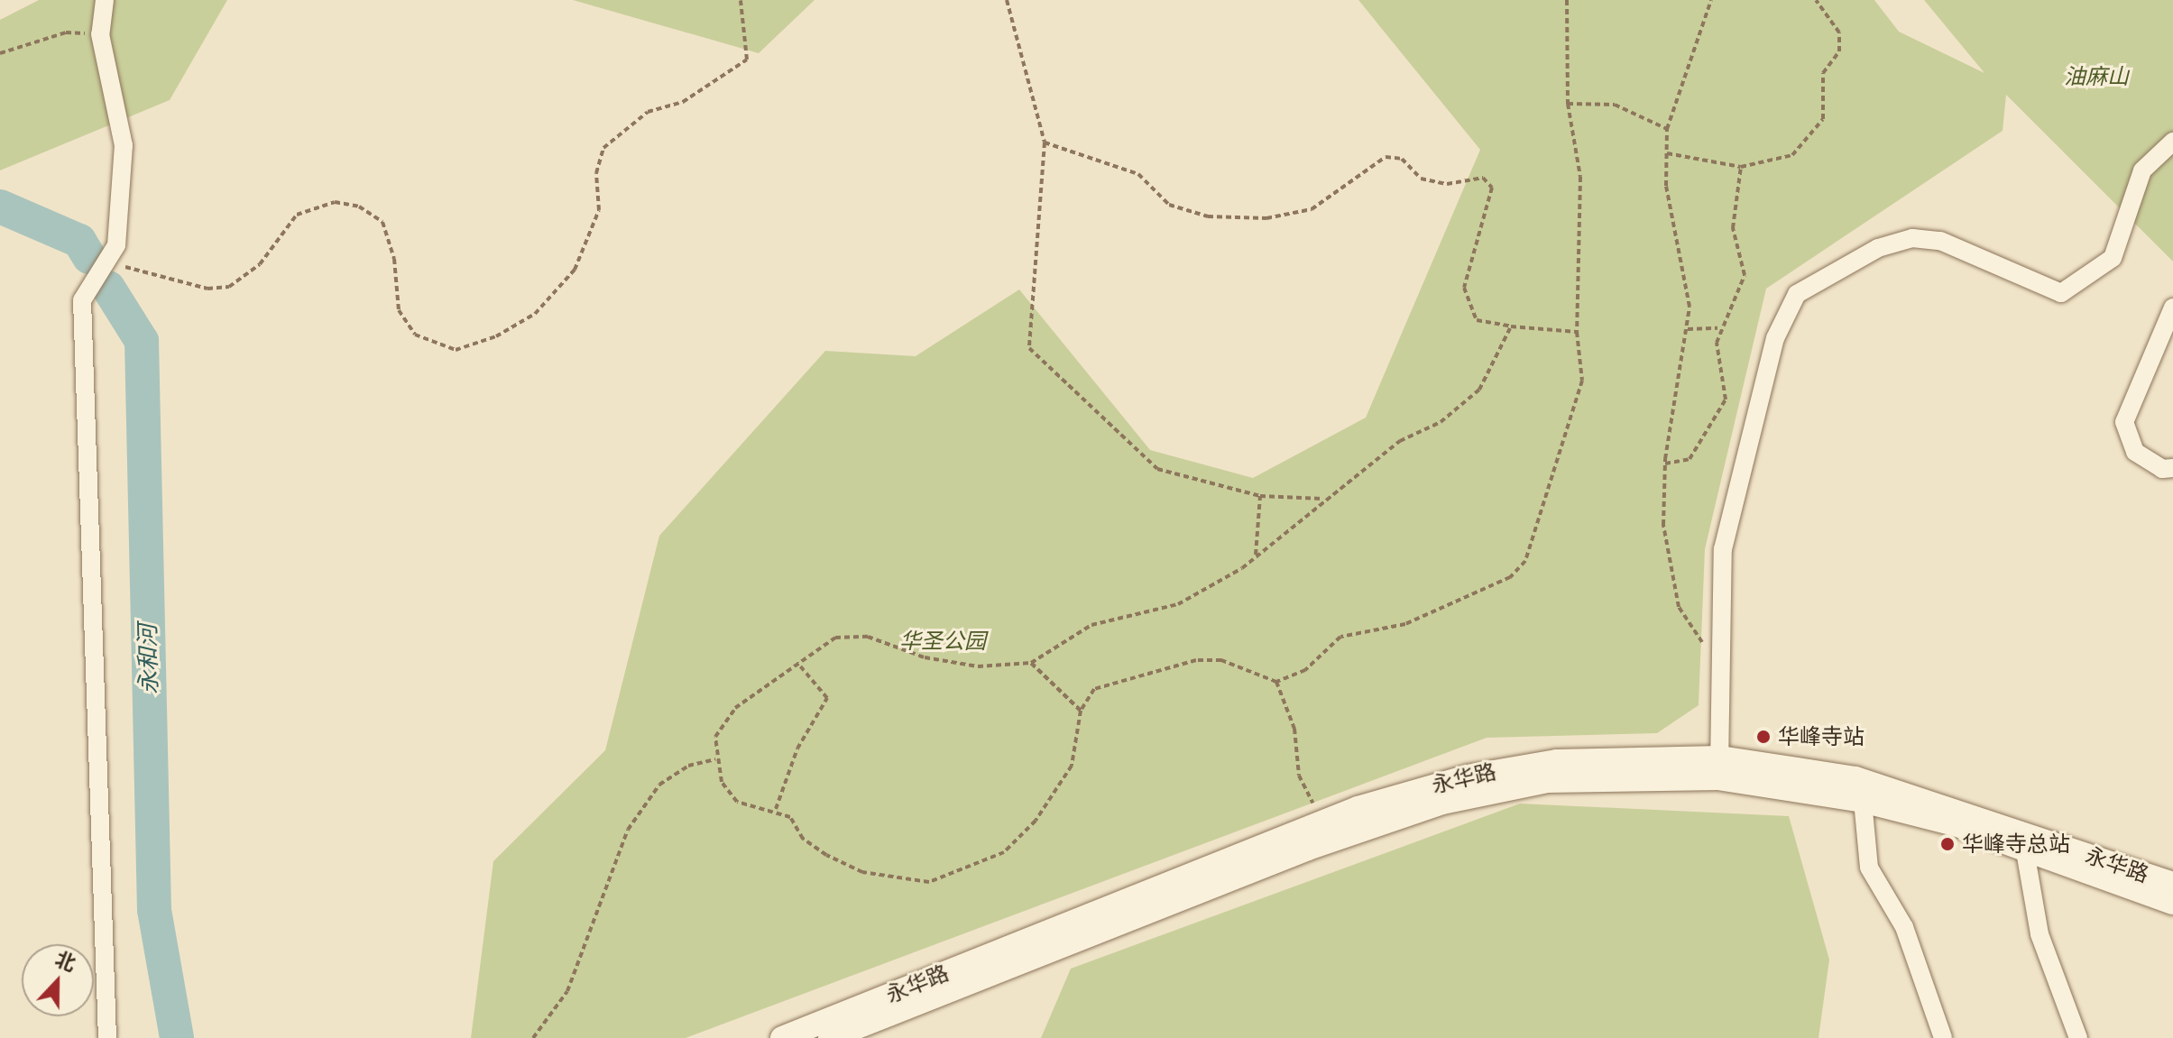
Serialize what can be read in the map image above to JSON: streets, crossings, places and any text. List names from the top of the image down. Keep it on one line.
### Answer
{"streets":{"street":["永华路"]},"water":["永和河"],"parks":["油麻山","华圣公园"],"places":["华峰寺站","华峰寺总站"],"north":"top"}
